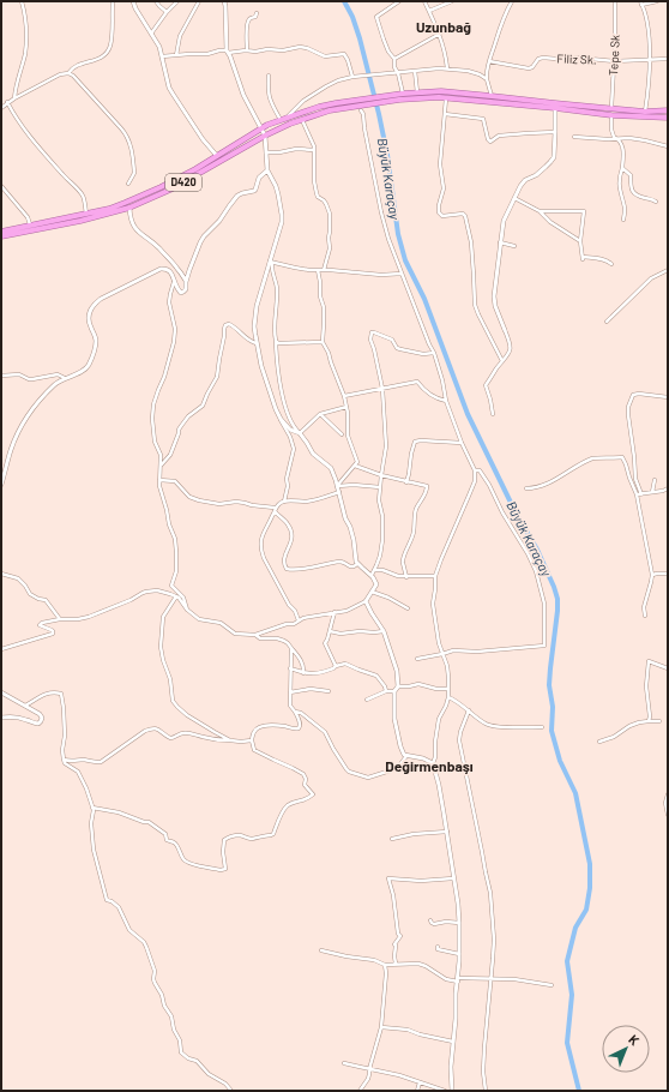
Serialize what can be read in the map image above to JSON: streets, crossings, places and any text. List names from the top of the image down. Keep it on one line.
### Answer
{"streets":{"highway":["D420"],"street":["Tepe Sk","Filiz Sk."]},"crossings":[["Tepe Sk","Filiz Sk."]],"districts":["Uzunbağ","Değirmenbaşı"],"water":["Büyük Karaçay"],"north":"top right"}
